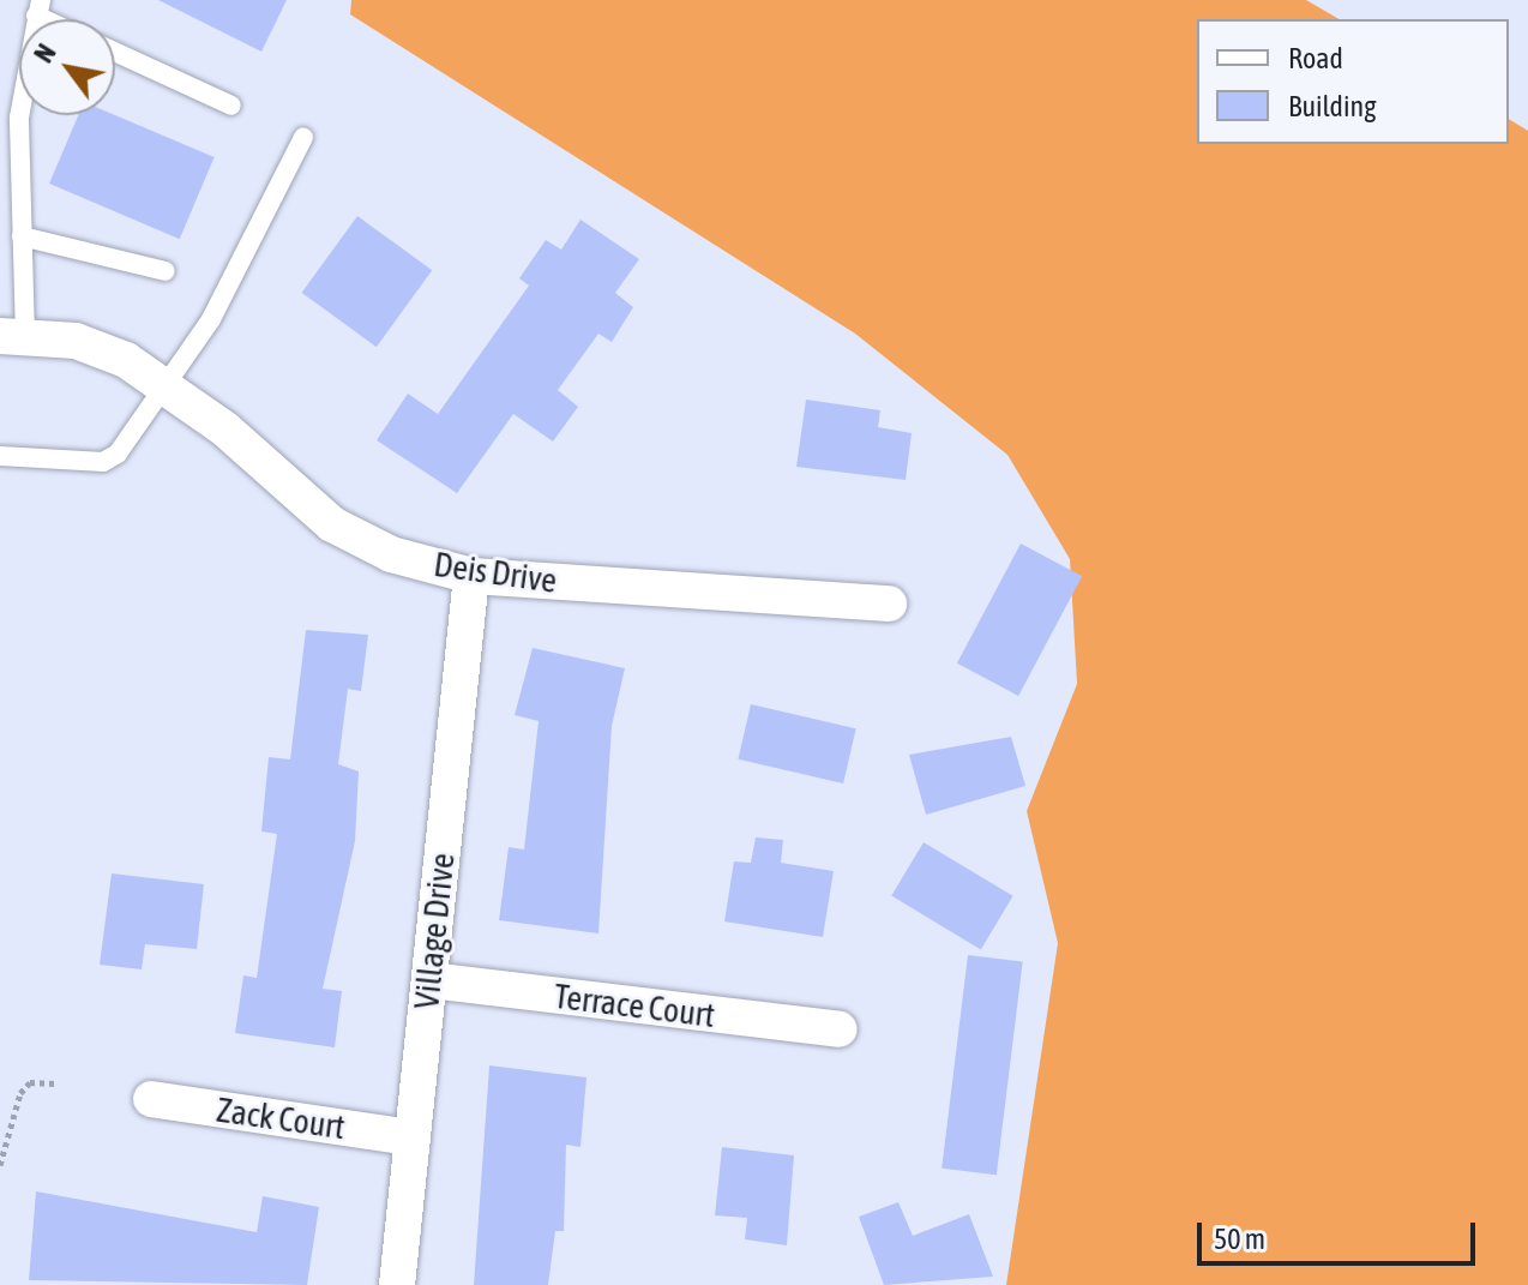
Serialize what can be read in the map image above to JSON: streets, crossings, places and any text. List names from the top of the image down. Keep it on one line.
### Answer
{"streets":{"street":["Deis Drive","Village Drive","Terrace Court","Zack Court"]},"crossings":[["Deis Drive","Village Drive"],["Village Drive","Terrace Court"],["Village Drive","Zack Court"]],"legend":["Road","Building"],"scale_bar":"50 m","north":"top left"}
